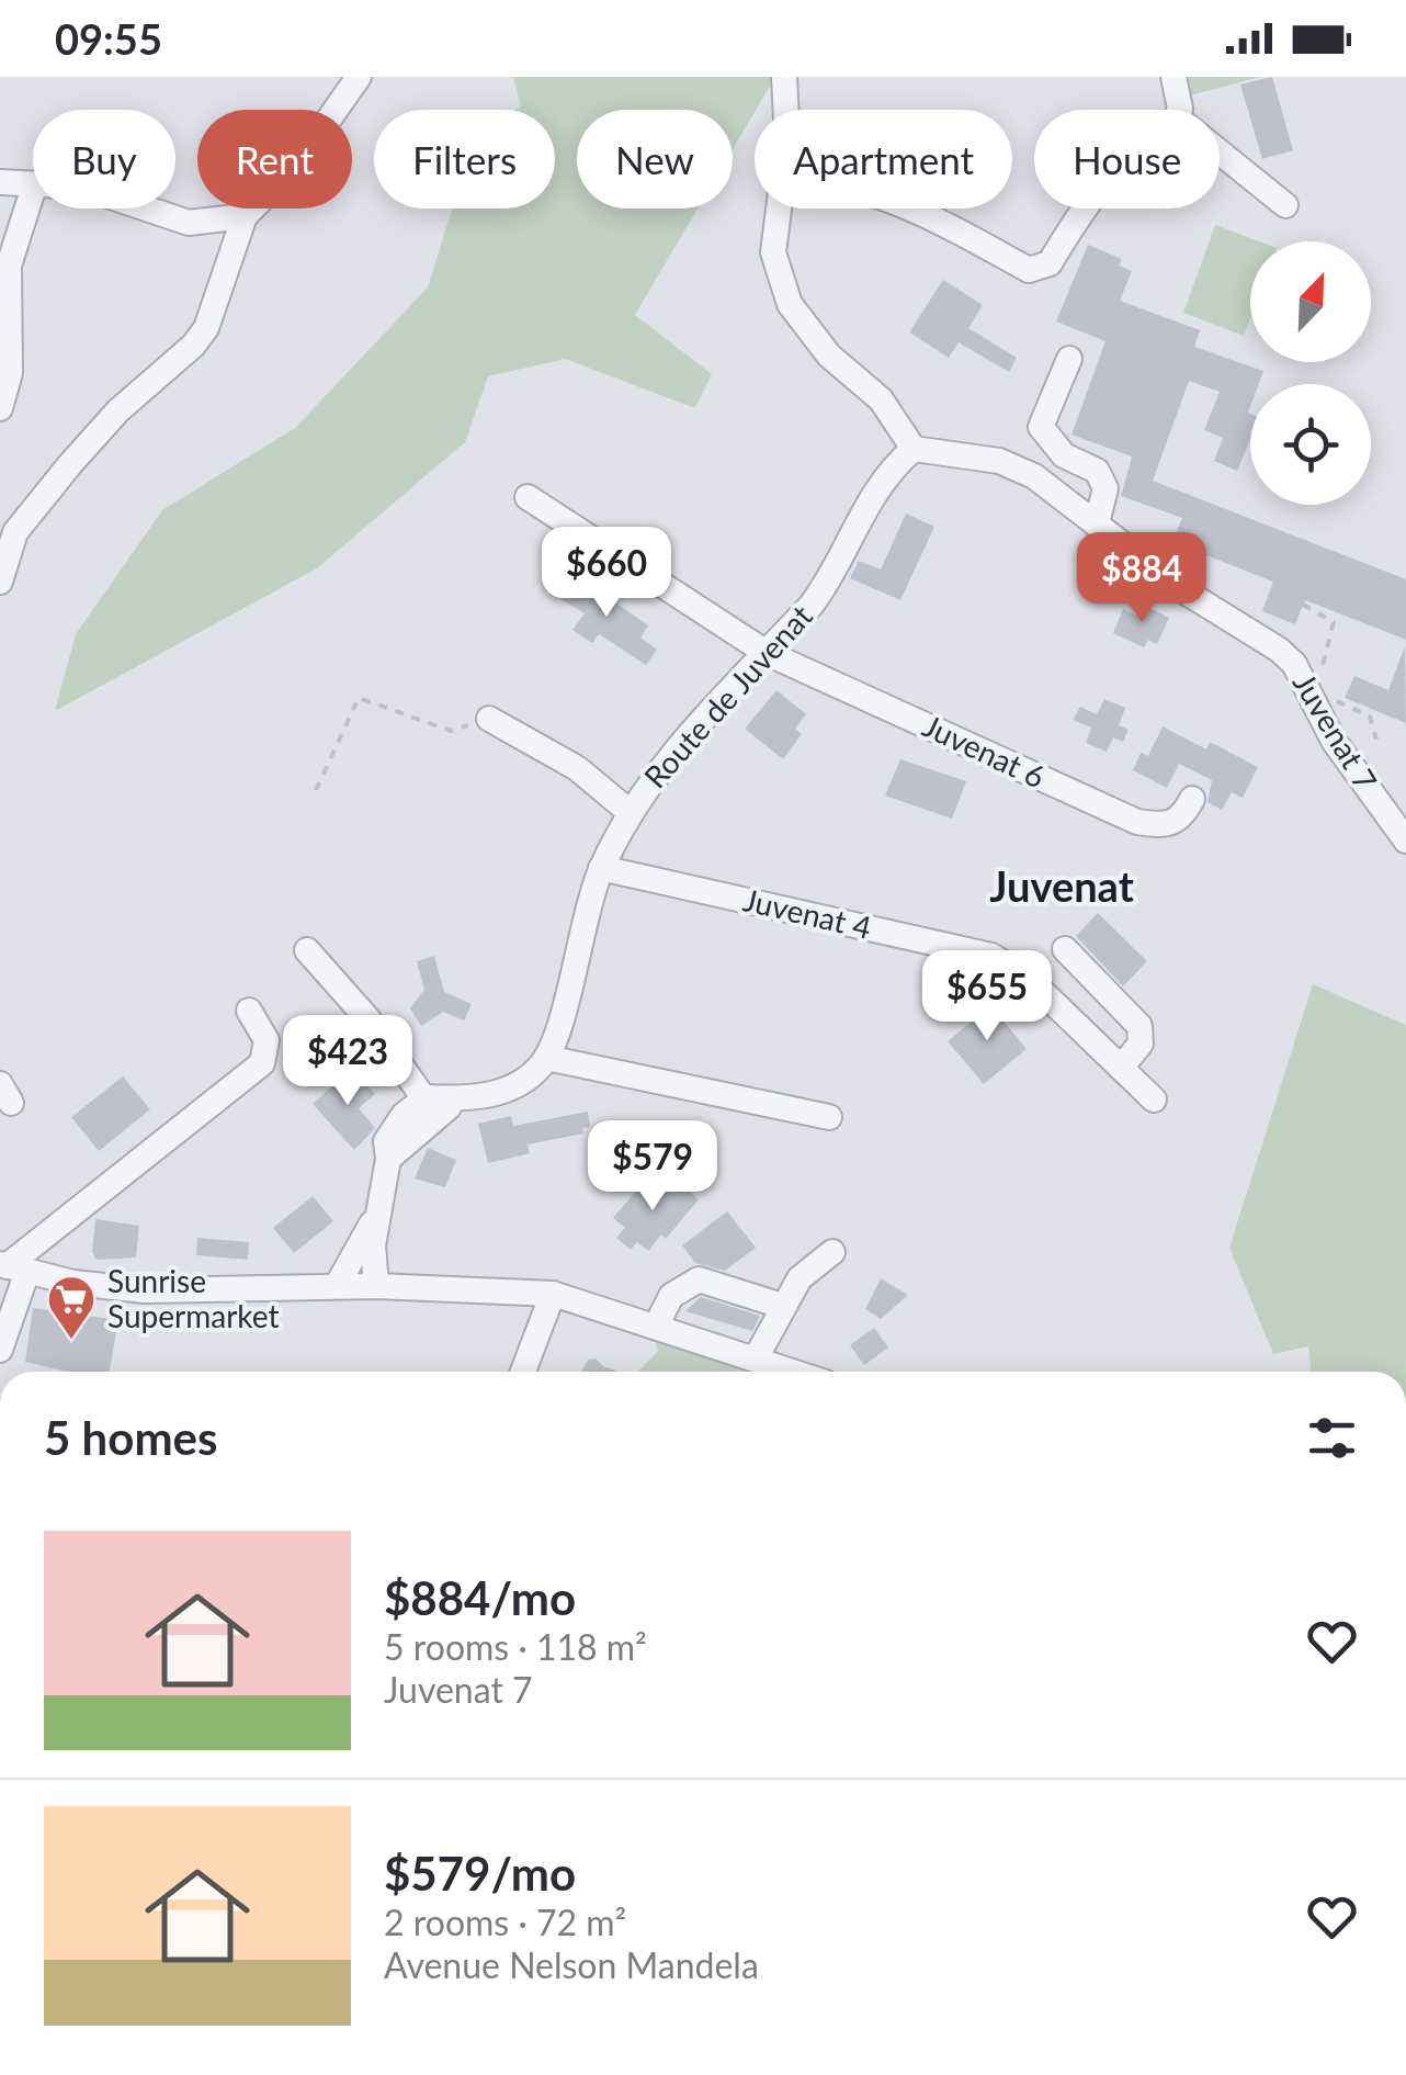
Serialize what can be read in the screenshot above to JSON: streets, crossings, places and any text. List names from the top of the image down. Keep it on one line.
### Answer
{"streets":{"street":["Route de Juvenat","Juvenat 7","Juvenat 6","Juvenat 4"]},"crossings":[["Route de Juvenat","Juvenat 7"],["Route de Juvenat","Juvenat 6"],["Route de Juvenat","Juvenat 4"]],"districts":["Juvenat"],"places":{"supermarket":["Sunrise Supermarket"]},"north":"top right","page":{"status":"09:55","chip":["Buy","Rent","Filters","New","Apartment","House"],"price":["$660","$884","$655","$423","$579"],"heading":"5 homes","list":[{"name":"$884/mo","note":"5 rooms · 118 m² · Juvenat 7"},{"name":"$579/mo","note":"2 rooms · 72 m² · Avenue Nelson Mandela"}]}}
